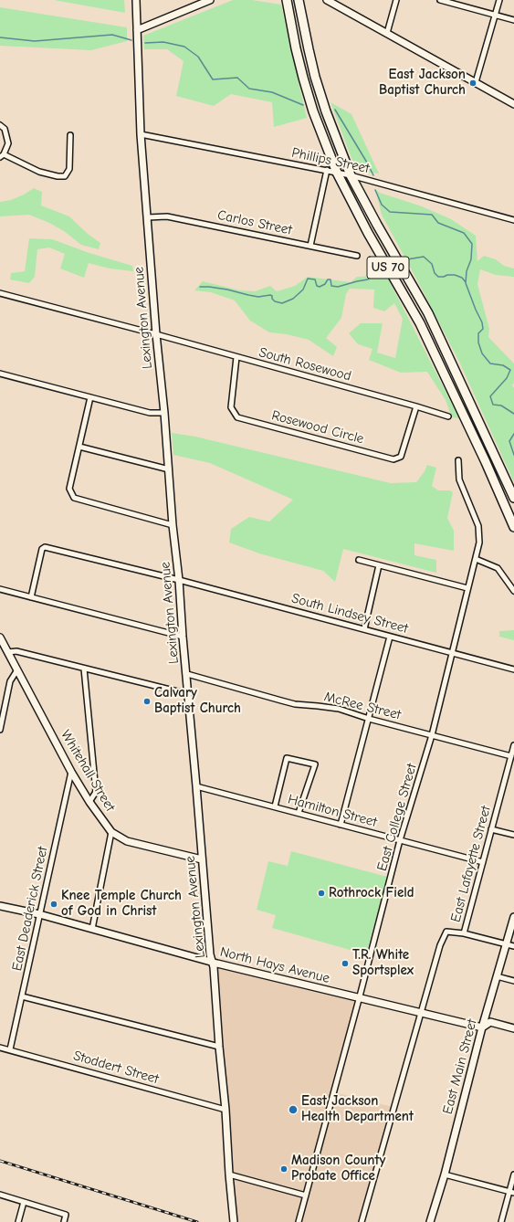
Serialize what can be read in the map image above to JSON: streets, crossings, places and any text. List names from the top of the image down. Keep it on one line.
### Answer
{"streets":{"highway":["US 70"],"street":["Phillips Street","Carlos Street","Lexington Avenue","South Rosewood","Rosewood Circle","South Lindsey Street","McRee Street","Whitehall Street","Hamilton Street","East College Street","East Lafayette Street","East Deaderick Street","North Hays Avenue","East Main Street","Stoddert Street"]},"crossings":[["Phillips Street","US 70"],["Phillips Street","Lexington Avenue"],["Carlos Street","Lexington Avenue"],["Lexington Avenue","South Rosewood"],["Lexington Avenue","South Lindsey Street"],["Lexington Avenue","McRee Street"],["Lexington Avenue","Whitehall Street"],["Lexington Avenue","Hamilton Street"],["Lexington Avenue","North Hays Avenue"],["Lexington Avenue","Stoddert Street"],["South Rosewood","Rosewood Circle"],["South Lindsey Street","East College Street"],["McRee Street","East College Street"],["McRee Street","East Lafayette Street"],["Whitehall Street","East Deaderick Street"],["Hamilton Street","East College Street"],["Hamilton Street","East Lafayette Street"],["East College Street","North Hays Avenue"],["East Lafayette Street","North Hays Avenue"],["East Deaderick Street","North Hays Avenue"],["East Deaderick Street","Stoddert Street"],["North Hays Avenue","East Main Street"]],"places":["East Jackson Baptist Church","Calvary Baptist Church","Rothrock Field","Knee Temple Church of God in Christ","T.R. White Sportsplex","East Jackson Health Department","Madison County Probate Office"]}
